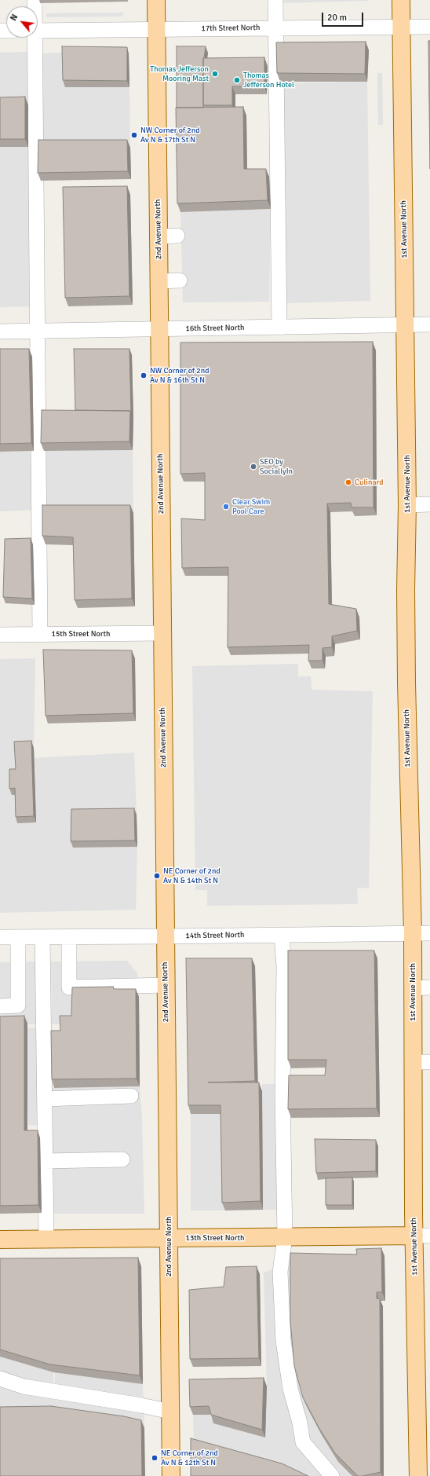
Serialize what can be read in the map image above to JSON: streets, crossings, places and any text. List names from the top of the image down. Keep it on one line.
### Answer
{"streets":{"main road":["2nd Avenue North","1st Avenue North","13th Street North"],"street":["17th Street North","16th Street North","15th Street North","14th Street North"]},"crossings":[["17th Street North","2nd Avenue North"],["17th Street North","1st Avenue North"],["2nd Avenue North","16th Street North"],["2nd Avenue North","15th Street North"],["2nd Avenue North","14th Street North"],["2nd Avenue North","13th Street North"],["1st Avenue North","16th Street North"],["1st Avenue North","14th Street North"],["1st Avenue North","13th Street North"]],"places":["Thomas Jefferson Mooring Mast","Thomas Jefferson Hotel","NW Corner of 2nd Av N & 17th St N","NW Corner of 2nd Av N & 16th St N","SEO by SociallyIn","Culinard","Clear Swim Pool Care","NE Corner of 2nd Av N & 14th St N","NE Corner of 2nd Av N & 12th St N"],"scale_bar":"20 m","north":"top left"}
